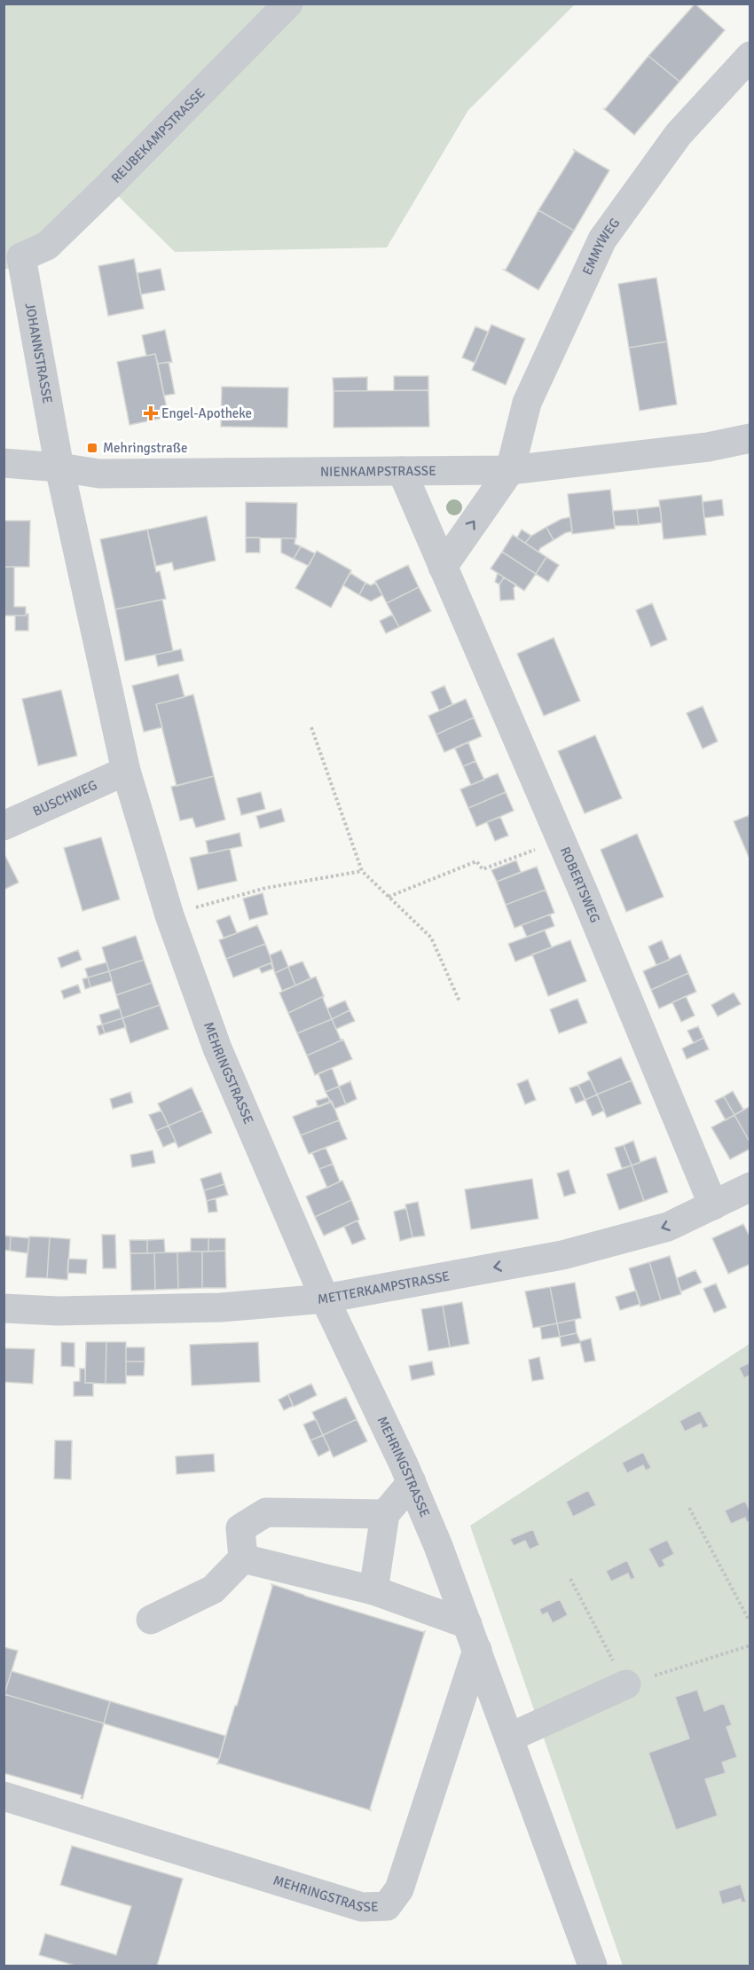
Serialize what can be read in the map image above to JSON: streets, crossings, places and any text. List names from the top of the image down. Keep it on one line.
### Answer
{"streets":{"street":["REUBEKAMPSTRASSE","EMMYWEG","JOHANNSTRASSE","NIENKAMPSTRASSE","BUSCHWEG","ROBERTSWEG","MEHRINGSTRASSE","METTERKAMPSTRASSE"]},"crossings":[["REUBEKAMPSTRASSE","JOHANNSTRASSE"],["EMMYWEG","NIENKAMPSTRASSE"],["JOHANNSTRASSE","NIENKAMPSTRASSE"],["JOHANNSTRASSE","MEHRINGSTRASSE"],["NIENKAMPSTRASSE","ROBERTSWEG"],["NIENKAMPSTRASSE","MEHRINGSTRASSE"],["BUSCHWEG","MEHRINGSTRASSE"],["ROBERTSWEG","METTERKAMPSTRASSE"],["MEHRINGSTRASSE","METTERKAMPSTRASSE"]],"one_way":["METTERKAMPSTRASSE"],"places":{"health":["Engel-Apotheke"],"transit":["Mehringstraße"]}}
